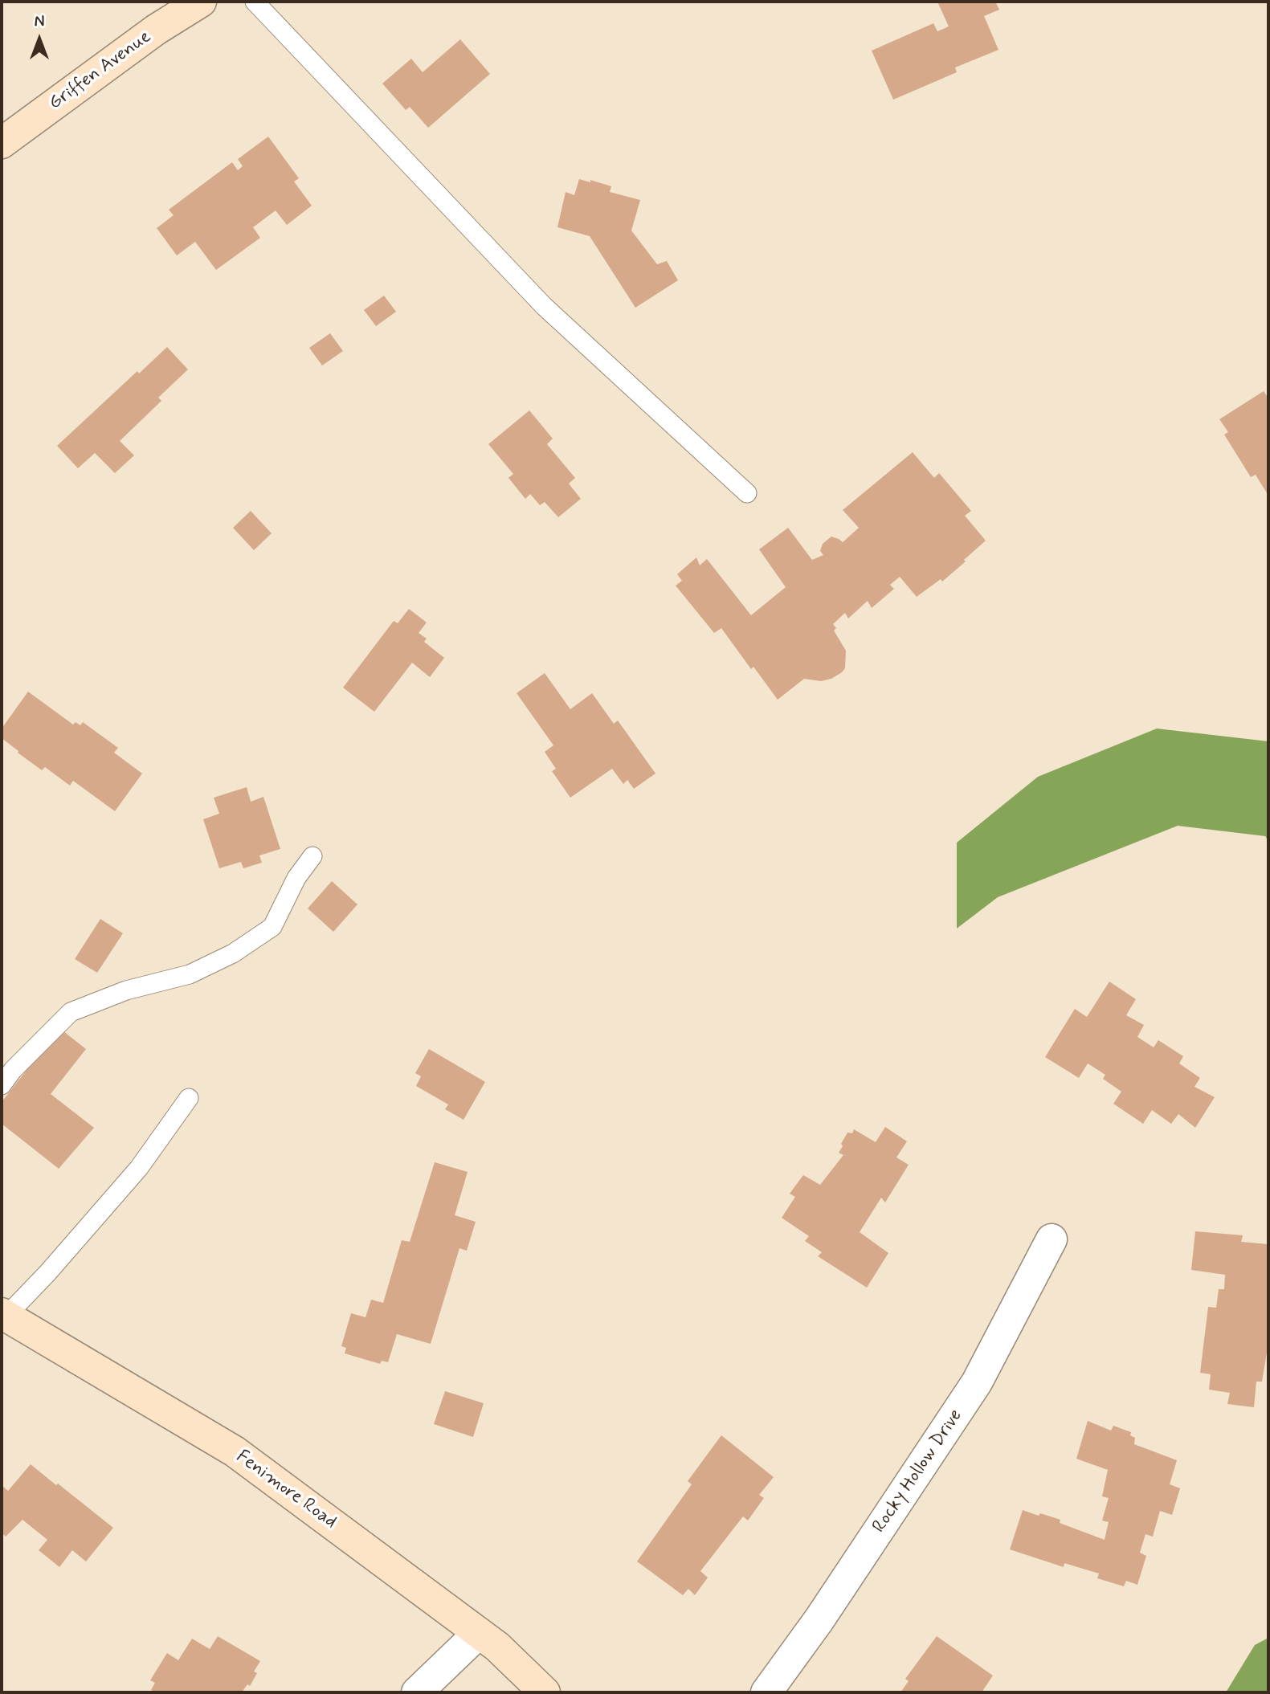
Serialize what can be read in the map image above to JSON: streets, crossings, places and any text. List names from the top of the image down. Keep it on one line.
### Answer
{"streets":{"street":["Griffen Avenue","Rocky Hollow Drive","Fenimore Road"]},"north":"top"}
